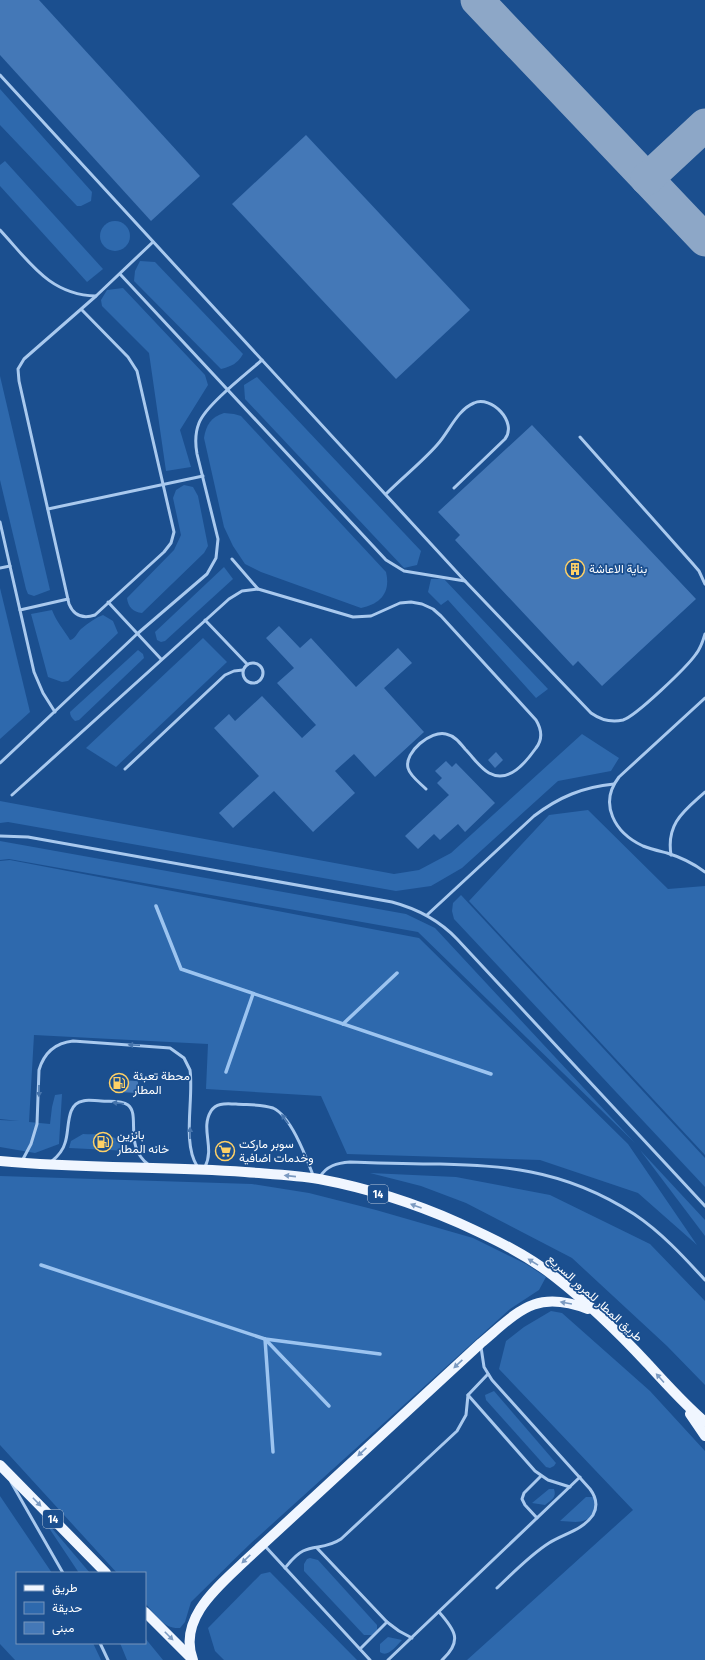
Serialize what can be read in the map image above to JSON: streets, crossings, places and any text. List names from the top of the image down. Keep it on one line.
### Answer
{"streets":{"main road":["14","طريق المطار للمرور السريع"]},"one_way":["طريق المطار للمرور السريع"],"places":{"building":["بناية الاعاشة"],"fuel station":["محطة تعبئة المطار","بانزين خانه المطار"],"supermarket":["سوبر ماركت وخدمات اضافية"]},"legend":["طريق","حديقة","مبنى"]}
